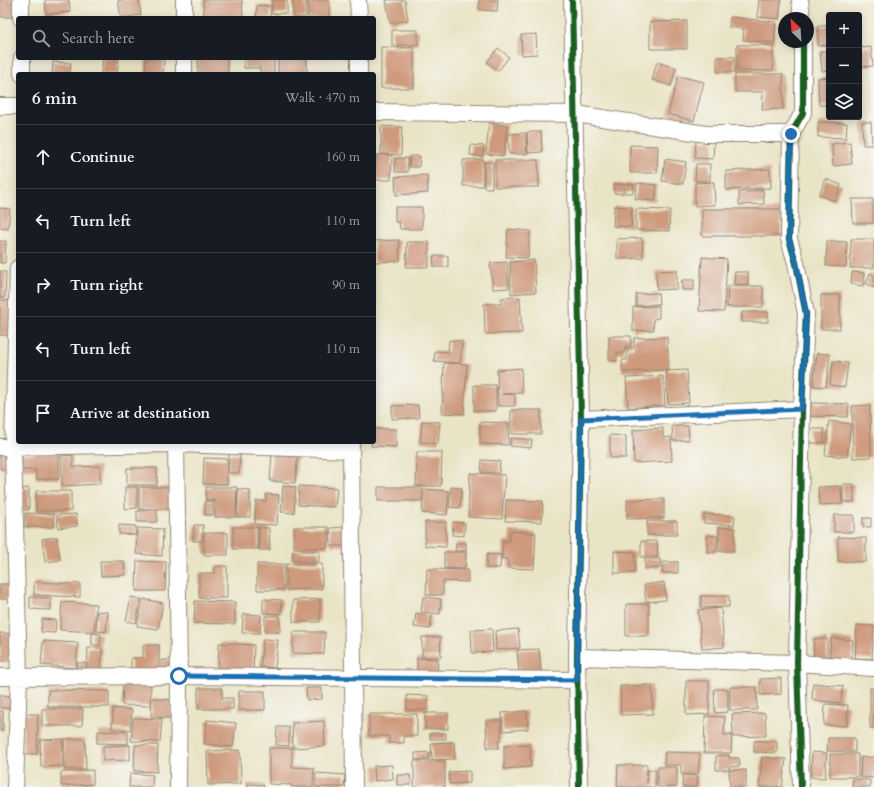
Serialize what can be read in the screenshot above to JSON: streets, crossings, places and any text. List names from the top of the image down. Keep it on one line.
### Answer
{"north":"top left","page":{"map_buttons":["+","−"],"search":"Search here","heading":["6 min","Walk · 470 m"],"list":[["Continue","160 m"],["Turn left","110 m"],["Turn right","90 m"],["Turn left","110 m"],"Arrive at destination"]}}
